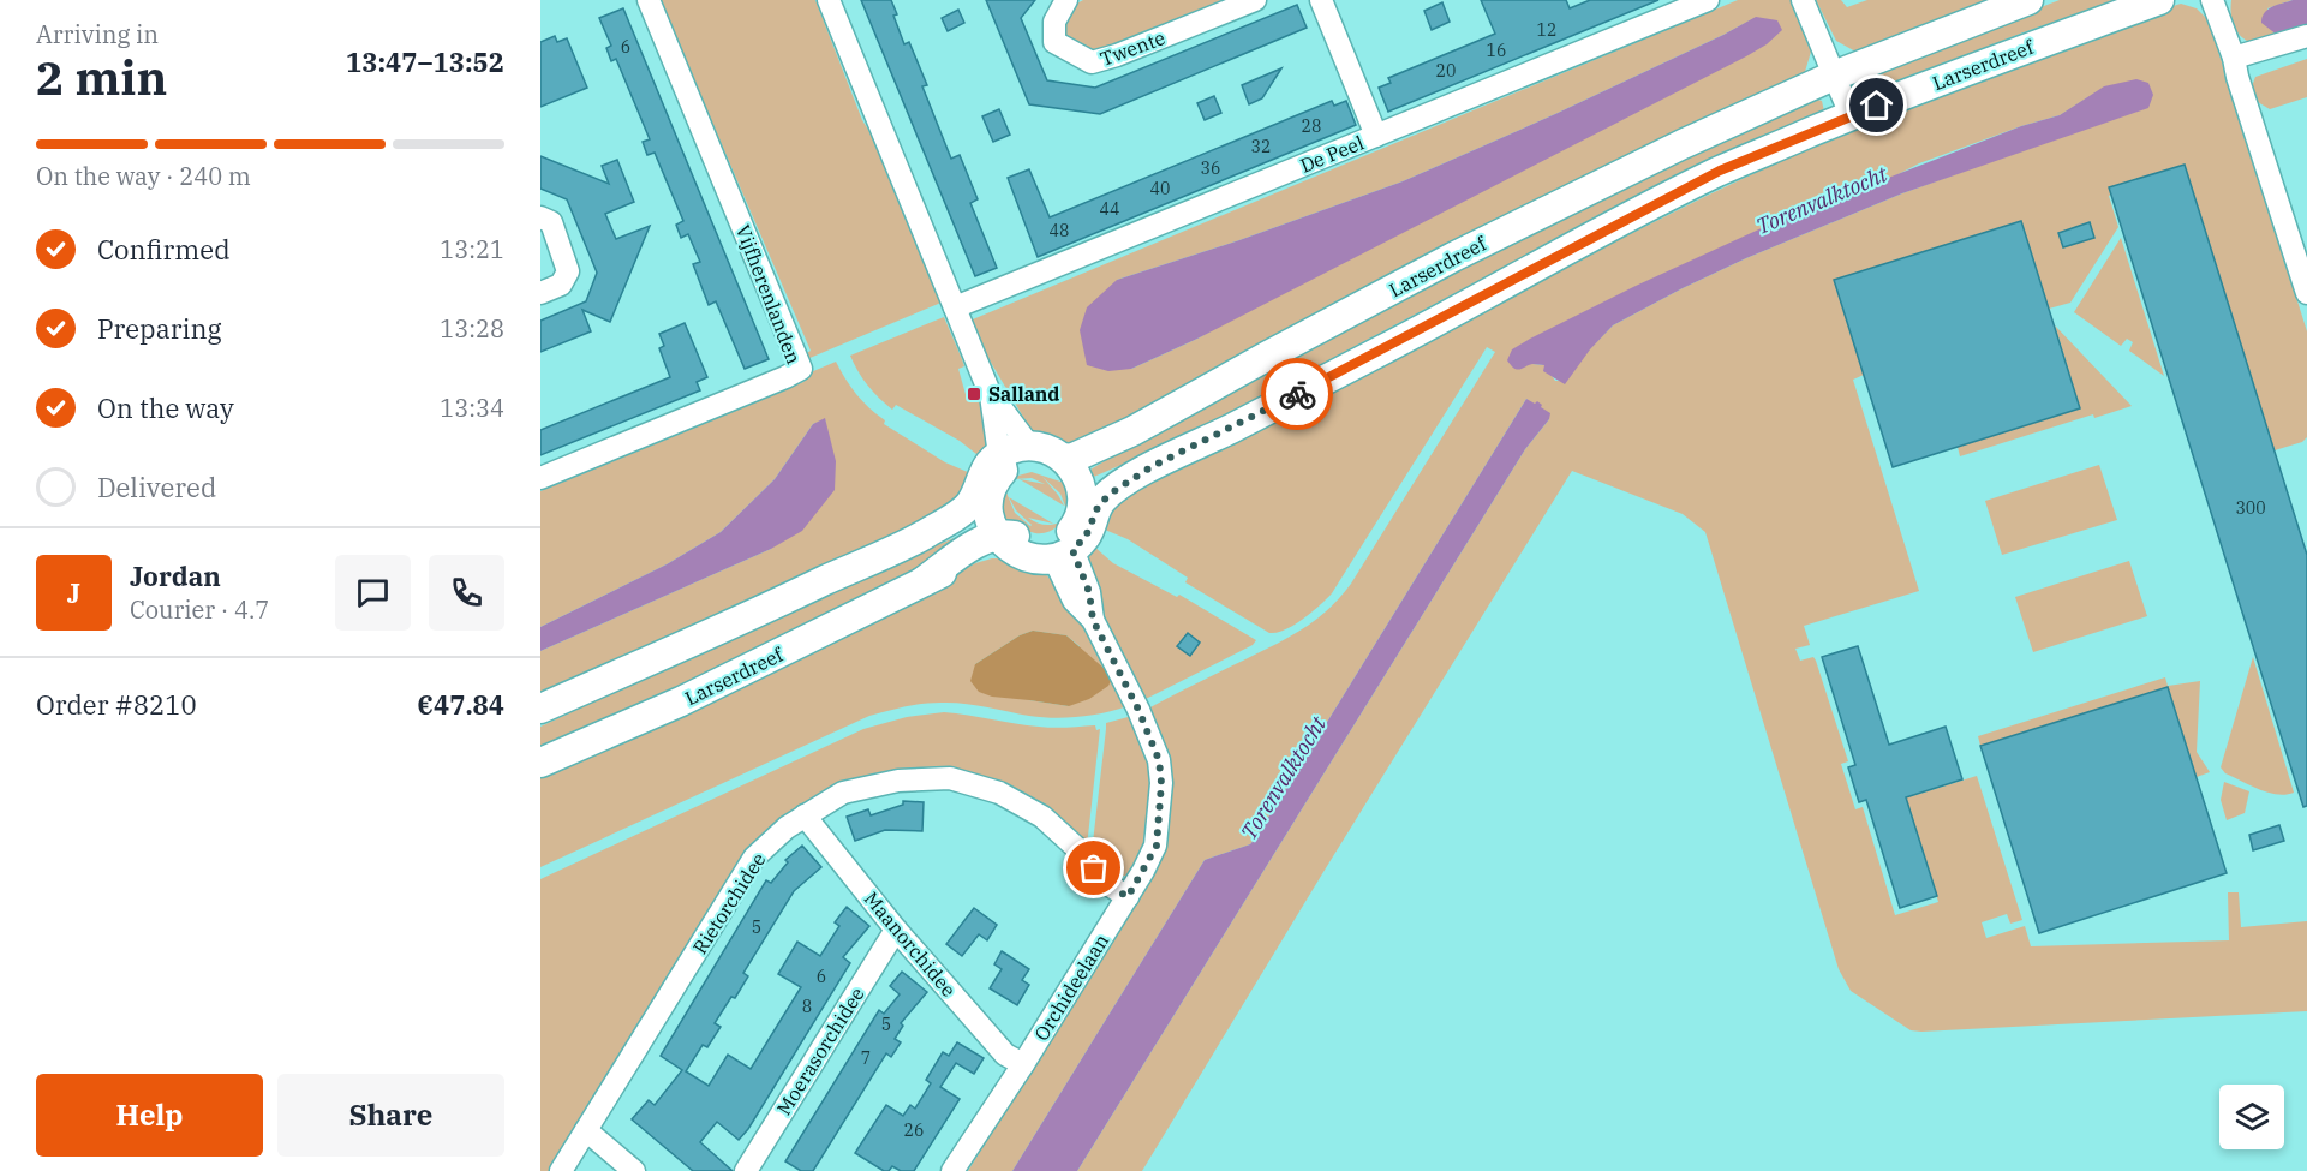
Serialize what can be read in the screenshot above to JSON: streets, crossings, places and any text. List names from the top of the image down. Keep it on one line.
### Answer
{"streets":{"main road":["Larserdreef"],"street":["Twente","De Peel","Vijfherenlanden","Rietorchidee","Maanorchidee","Orchideelaan","Moerasorchidee"]},"crossings":[["Rietorchidee","Maanorchidee"],["Rietorchidee","Orchideelaan"],["Maanorchidee","Orchideelaan"],["Maanorchidee","Moerasorchidee"]],"water":["Torenvalktocht"],"places":{"transit":["Salland"]},"house_numbers":["12","6","16","20","28","32","36","40","44","48","300","5","6","8","5","7","26"],"page":{"heading":["2 min","Arriving in","13:47–13:52"],"panel":["Jordan","Courier · 4.7","Order #8210","€47.84"],"bar":"On the way · 240 m","list":[["Confirmed","13:21"],["Preparing","13:28"],["On the way","13:34"],"Delivered"],"round":"J","buttons":["Help","Share"]}}
